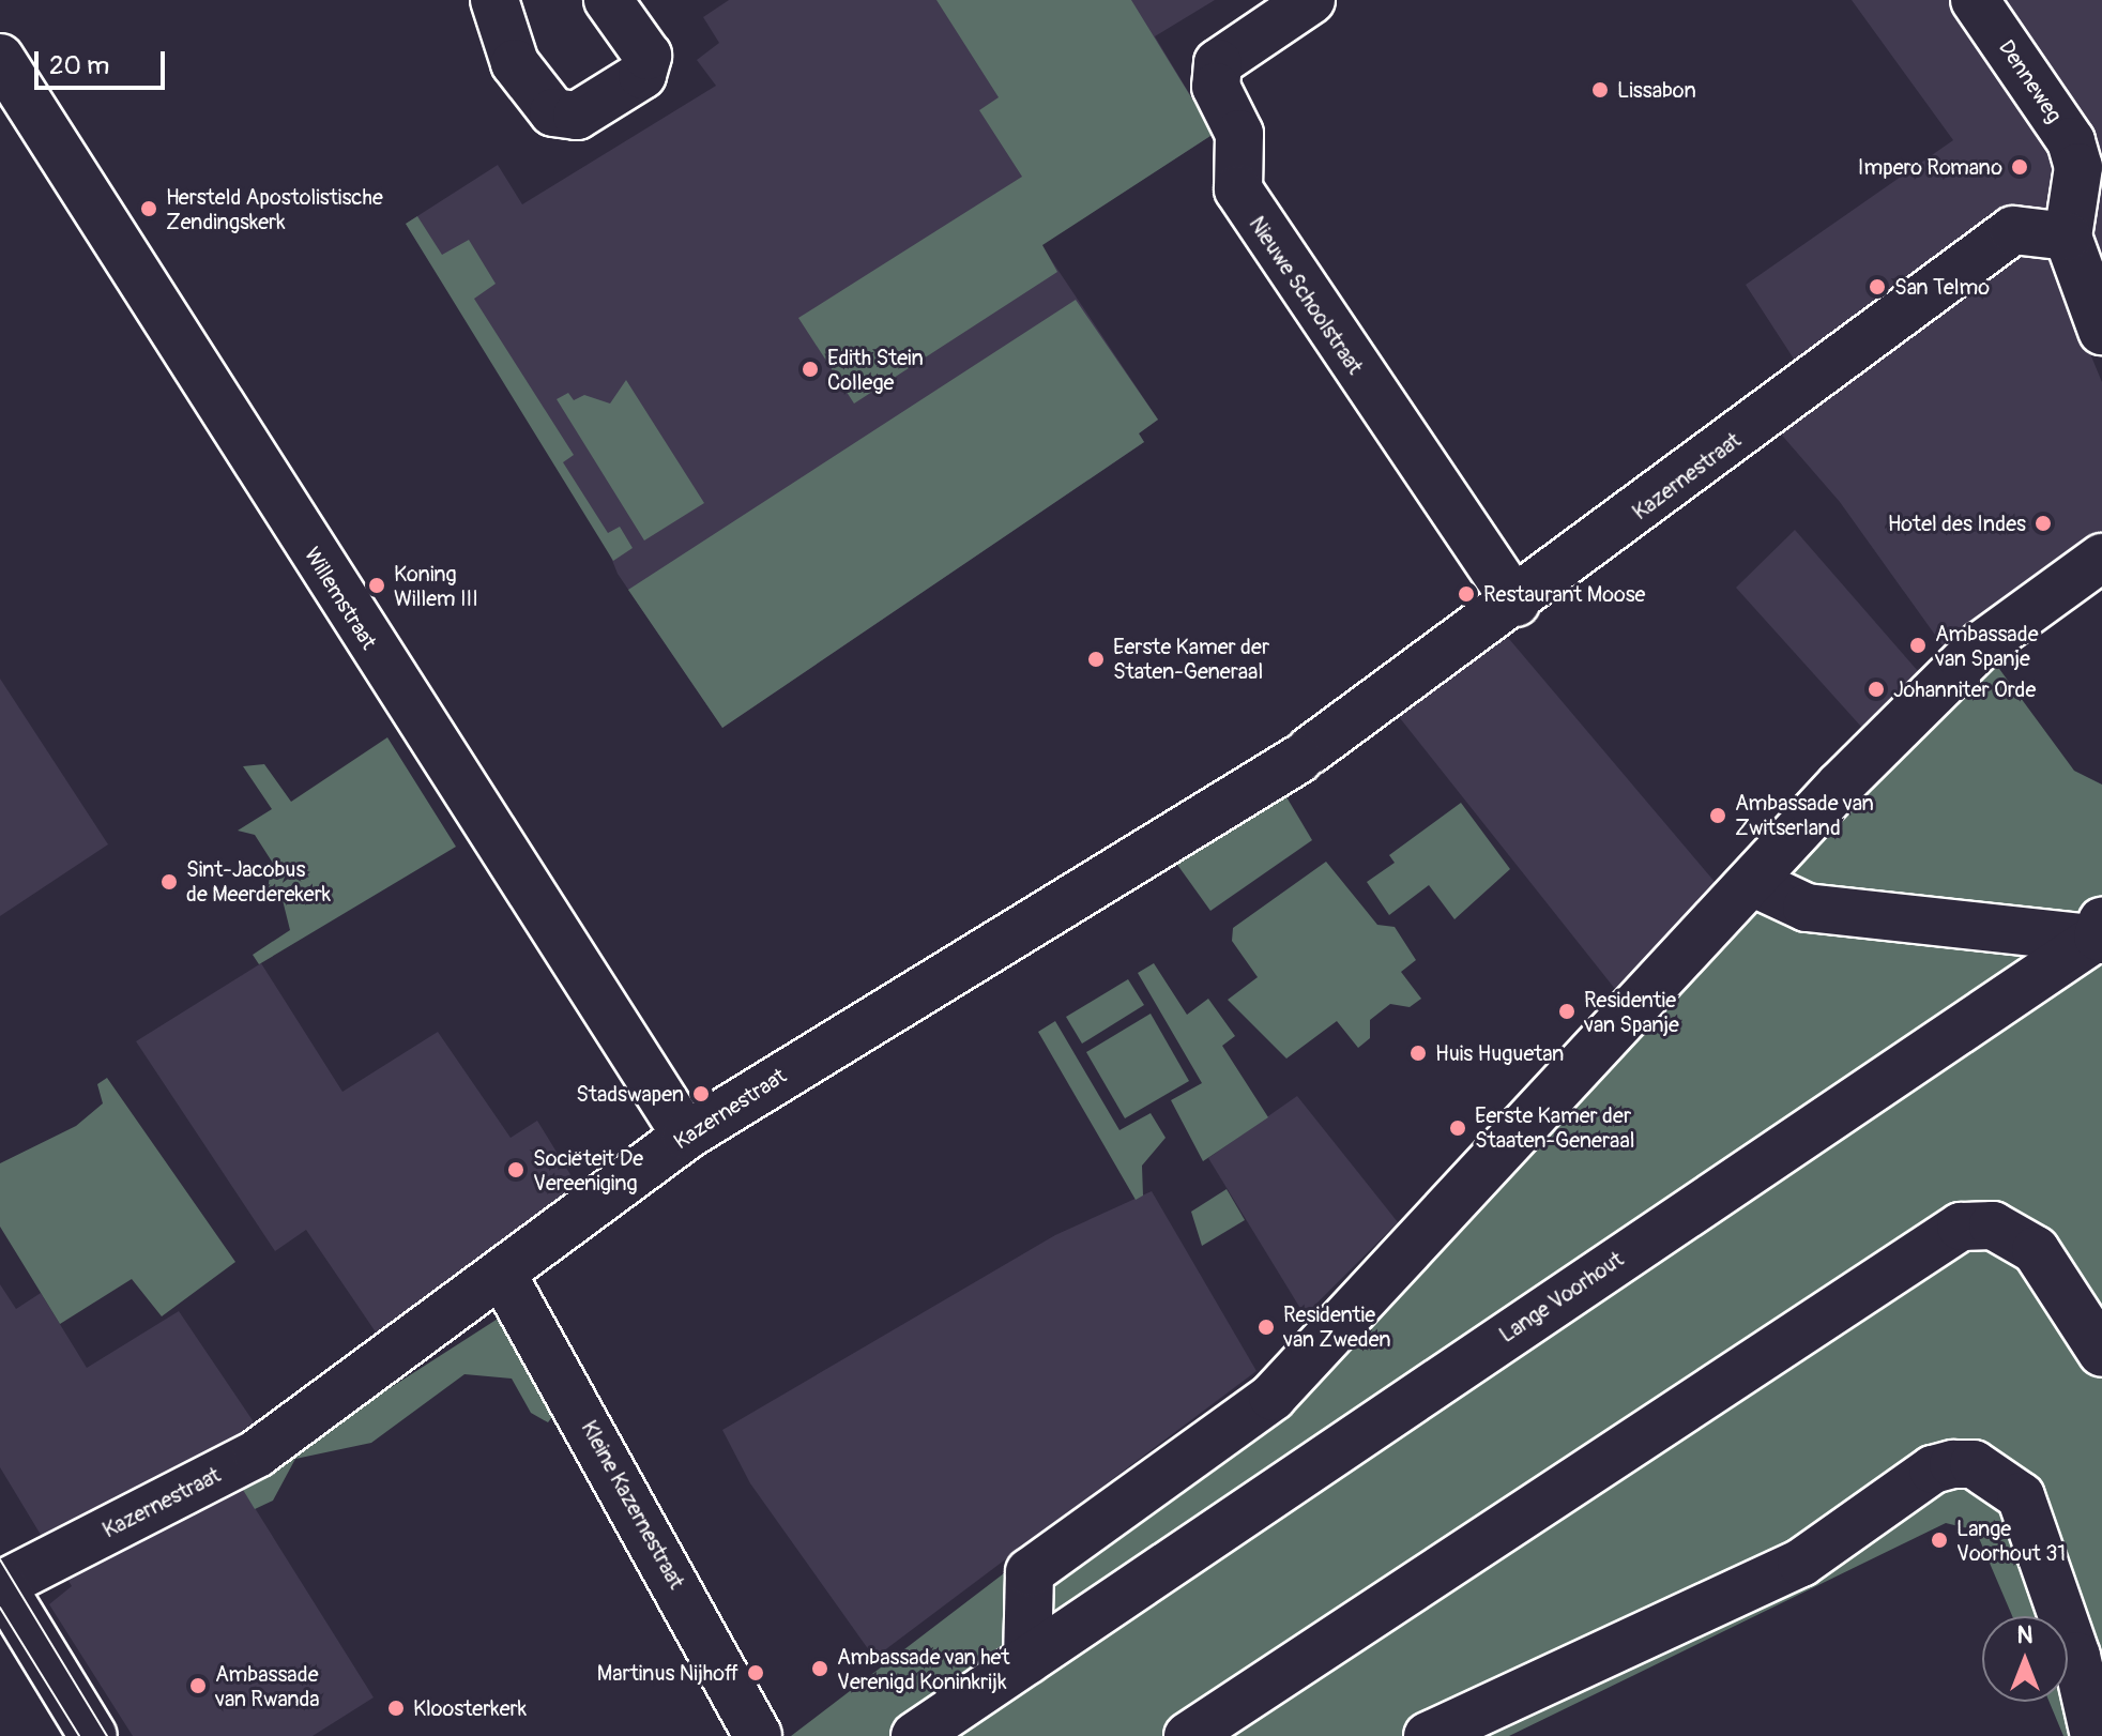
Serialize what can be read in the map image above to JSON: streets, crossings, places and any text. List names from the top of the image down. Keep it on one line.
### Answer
{"streets":{"street":["Denneweg","Nieuwe Schoolstraat","Kazernestraat","Willemstraat","Lange Voorhout","Kleine Kazernestraat"]},"crossings":[["Nieuwe Schoolstraat","Kazernestraat"],["Kazernestraat","Willemstraat"],["Kazernestraat","Kleine Kazernestraat"]],"places":["Lissabon","Impero Romano","Hersteld Apostolistische Zendingskerk","San Telmo","Edith Stein College","Hotel des Indes","Koning Willem III","Restaurant Moose","Ambassade van Spanje","Eerste Kamer der Staten-Generaal","Johanniter Orde","Ambassade van Zwitserland","Sint-Jacobus de Meerderekerk","Residentie van Spanje","Huis Huguetan","Stadswapen","Eerste Kamer der Staaten-Generaal","Sociëteit De Vereeniging","Residentie van Zweden","Lange Voorhout 31","Ambassade van het Verenigd Koninkrijk","Martinus Nijhoff","Ambassade van Rwanda","Kloosterkerk"],"scale_bar":"20 m","north":"top"}
